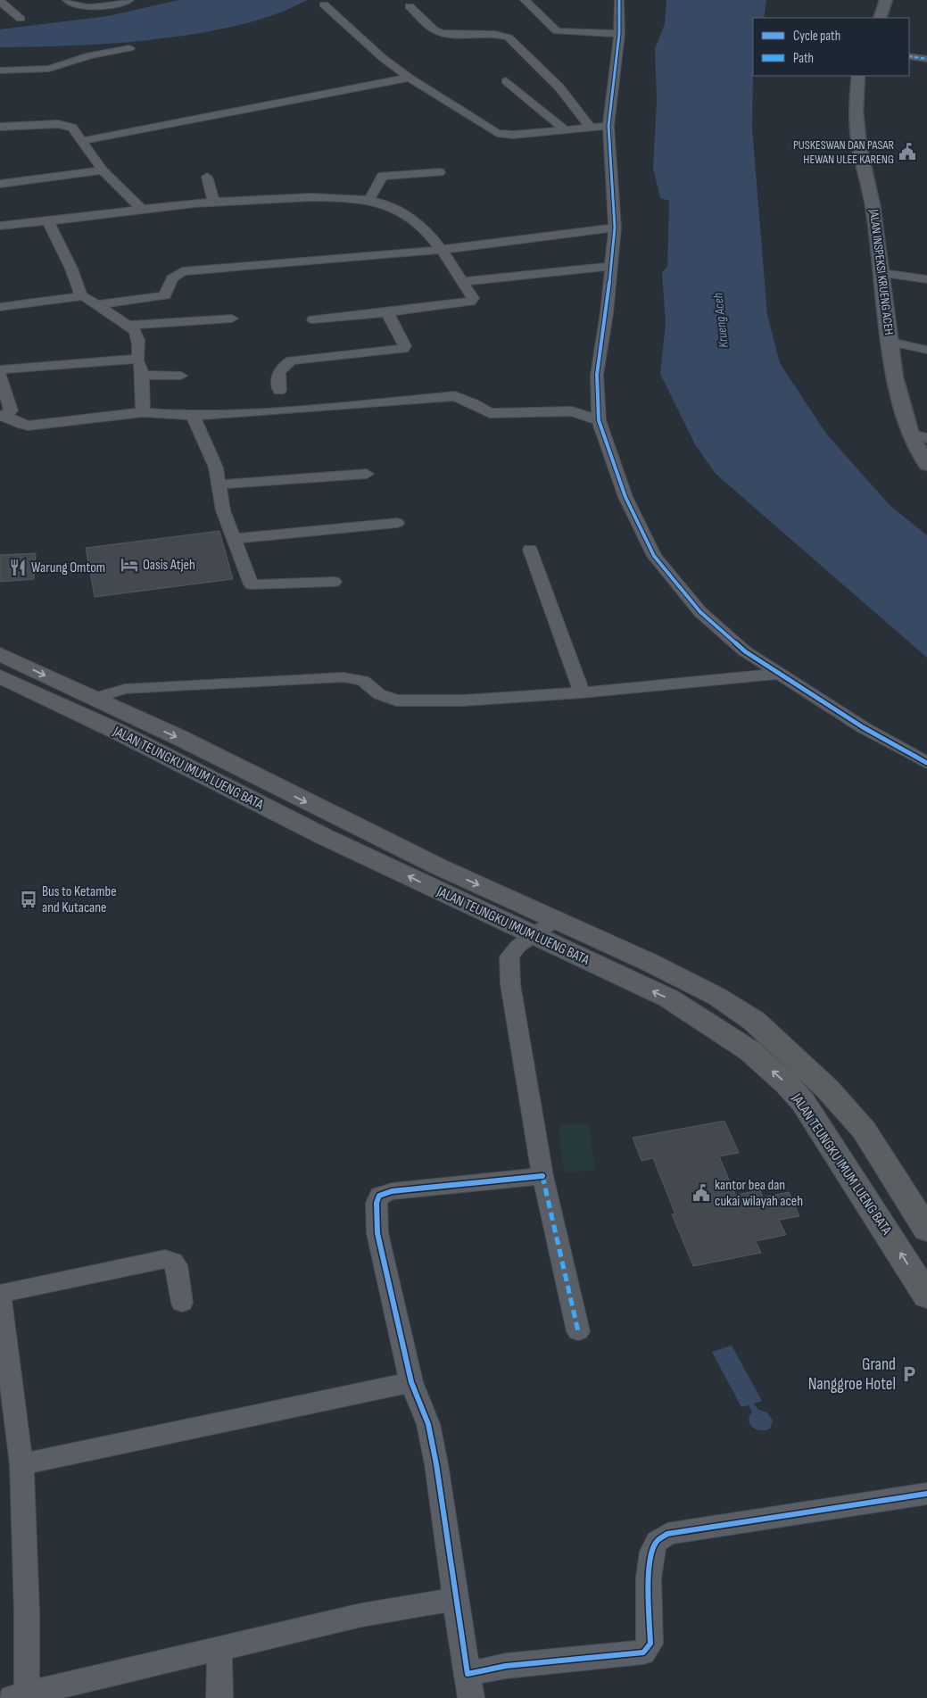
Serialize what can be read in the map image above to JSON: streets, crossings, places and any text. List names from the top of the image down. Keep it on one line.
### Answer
{"streets":{"highway":["JALAN TEUNGKU IMUM LUENG BATA"],"street":["JALAN INSPEKSI KRUENG ACEH"]},"water":["Krueng Aceh"],"places":{"public building":["PUSKESWAN DAN PASAR HEWAN ULEE KARENG","kantor bea dan cukai wilayah aceh"],"hotel":["Oasis Atjeh"],"restaurant":["Warung Omtom"],"bus stop":["Bus to Ketambe and Kutacane"],"parking":["Grand Nanggroe Hotel"]},"legend":["Cycle path","Path"]}
